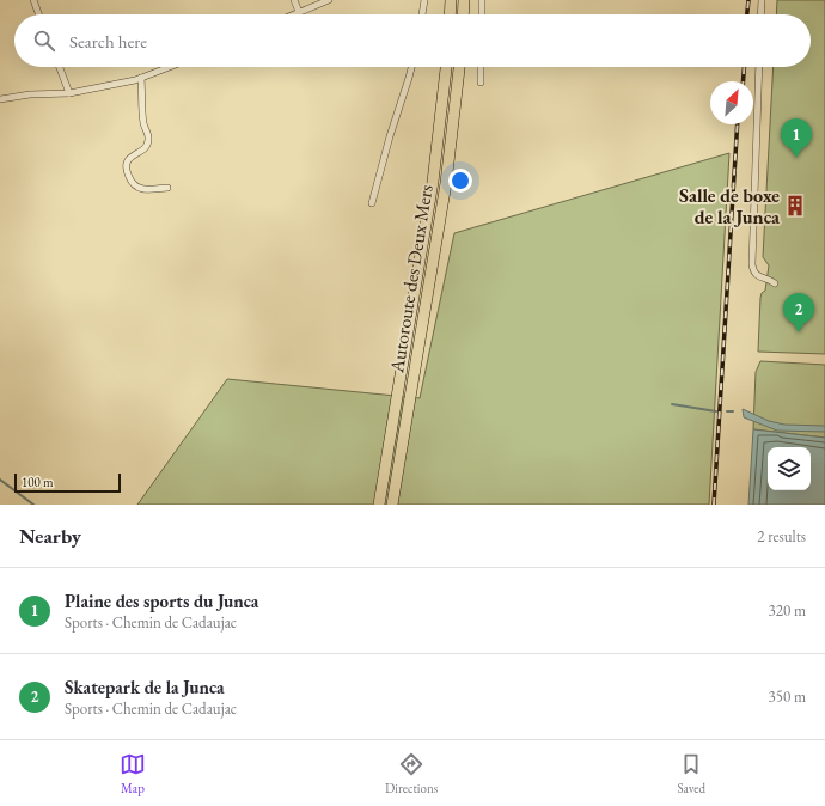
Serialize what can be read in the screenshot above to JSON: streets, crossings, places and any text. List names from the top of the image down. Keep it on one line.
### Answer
{"streets":{"highway":["Autoroute des Deux Mers"]},"places":{"building":["Salle de boxe de la Junca"]},"scale_bar":"100 m","north":"top right","page":{"search":"Search here","pins":["1","2"],"scale":"100 m","heading":["Nearby","2 results"],"list":[{"mark":"1","name":"Plaine des sports du Junca","note":"Sports · Chemin de Cadaujac","value":"320 m"},{"mark":"2","name":"Skatepark de la Junca","note":"Sports · Chemin de Cadaujac","value":"350 m"}],"nav":["Map","Directions","Saved"]}}
